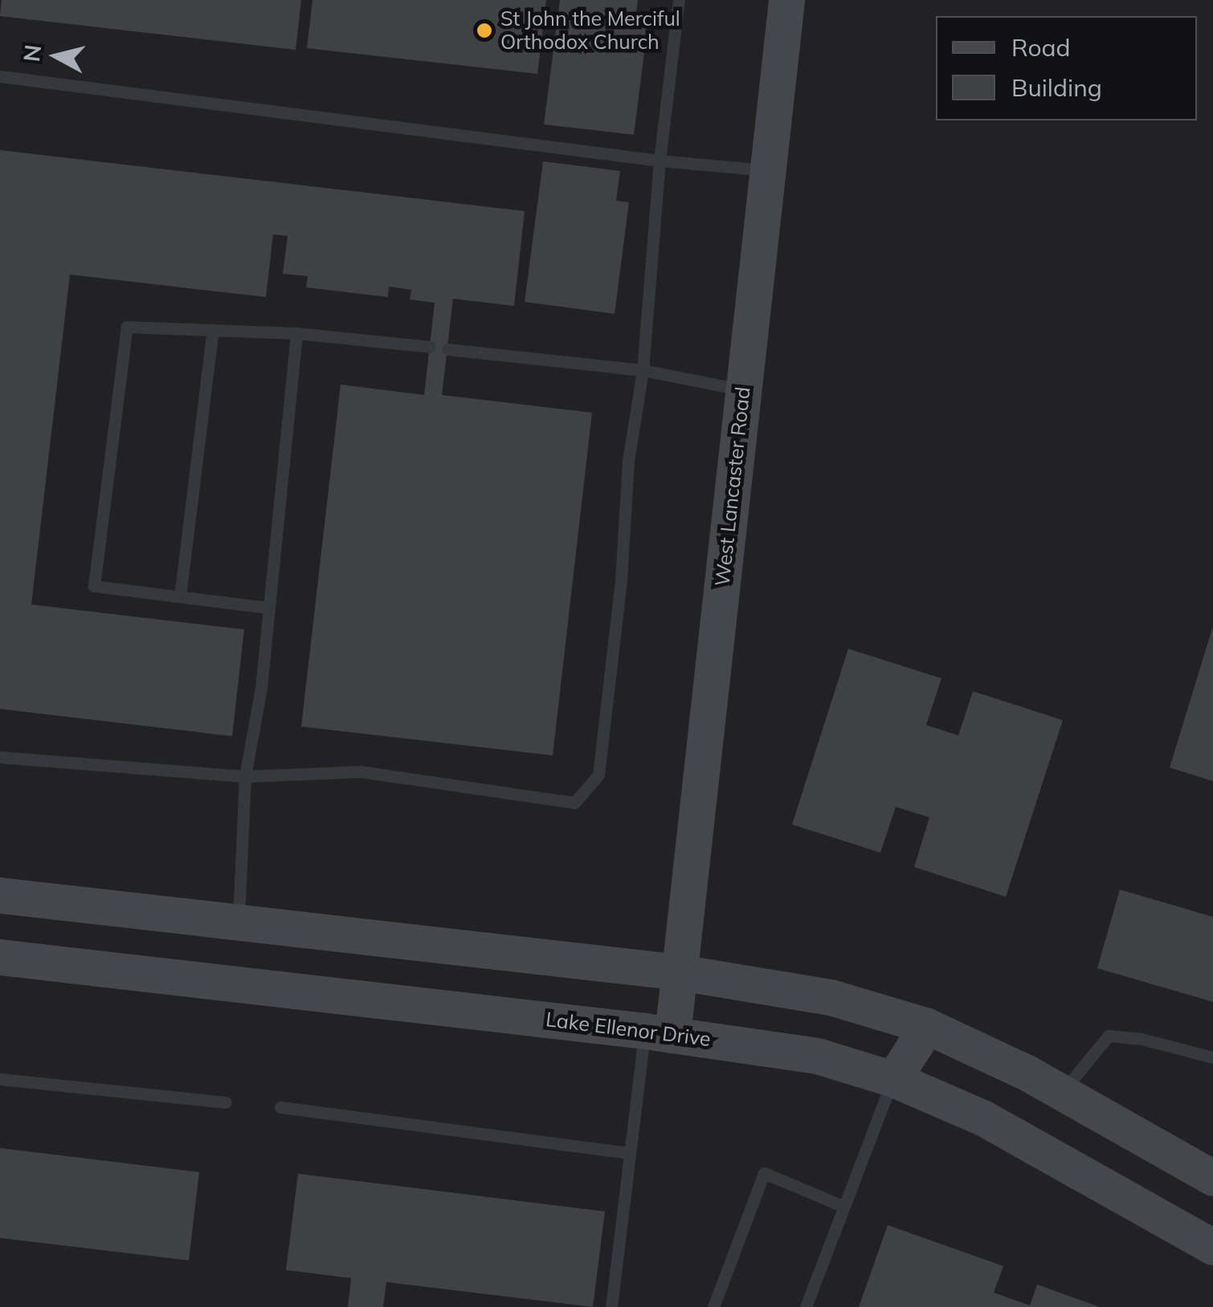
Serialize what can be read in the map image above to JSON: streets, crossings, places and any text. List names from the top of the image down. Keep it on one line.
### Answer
{"streets":{"street":["West Lancaster Road","Lake Ellenor Drive"]},"crossings":[["West Lancaster Road","Lake Ellenor Drive"]],"places":["St John the Merciful Orthodox Church"],"legend":["Road","Building"],"north":"left"}
